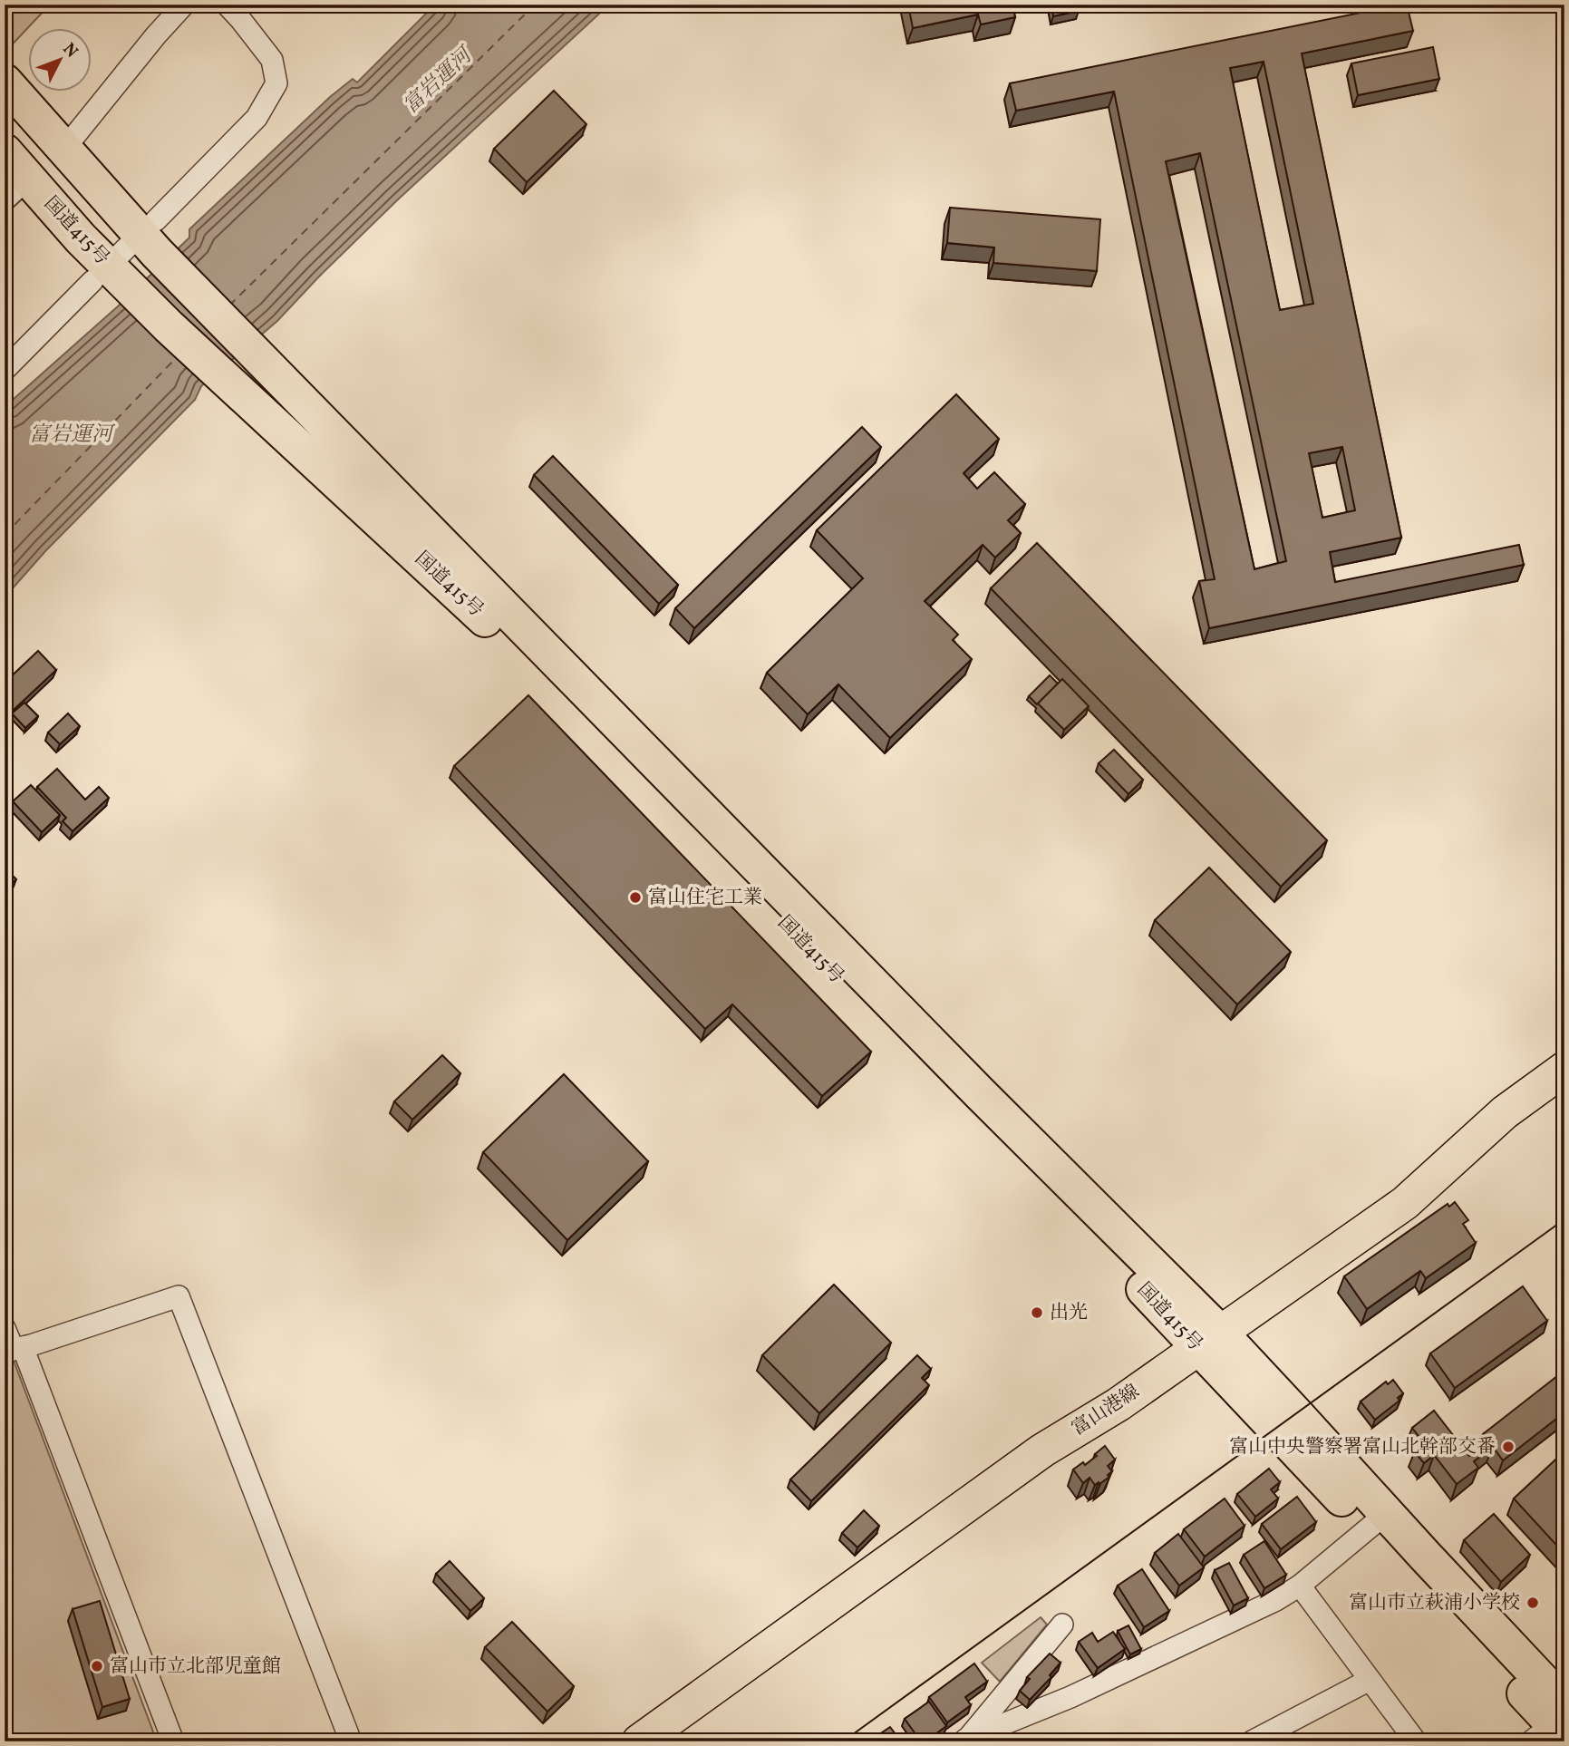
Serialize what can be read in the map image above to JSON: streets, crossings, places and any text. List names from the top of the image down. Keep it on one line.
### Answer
{"streets":{"highway":["国道415号"],"main road":["富山港線"]},"crossings":[["国道415号","富山港線"]],"water":["富岩運河"],"places":["富山住宅工業","出光","富山中央警察署富山北幹部交番","富山市立萩浦小学校","富山市立北部児童館"],"north":"top right"}
